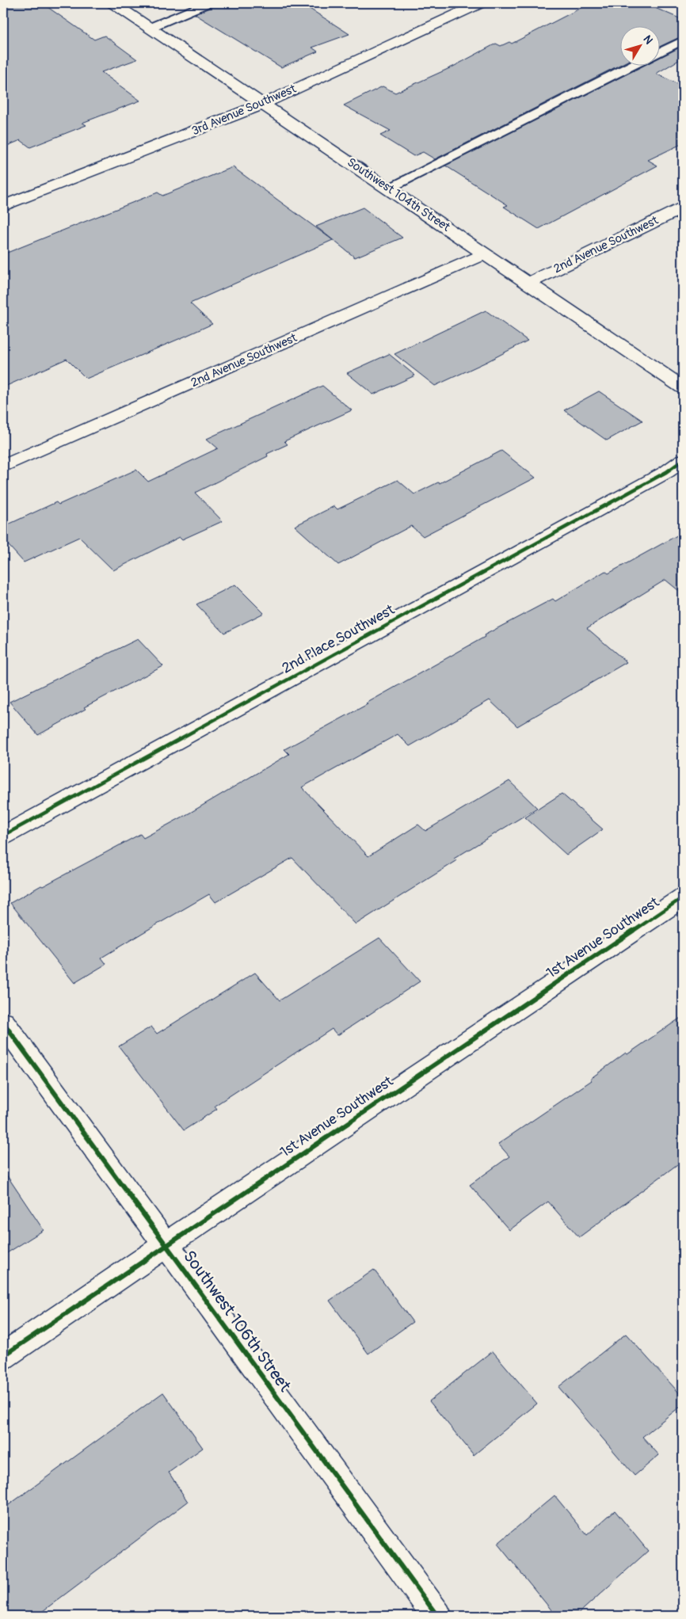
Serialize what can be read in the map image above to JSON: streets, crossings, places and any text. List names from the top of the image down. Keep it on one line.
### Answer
{"streets":{"street":["3rd Avenue Southwest","Southwest 104th Street","2nd Avenue Southwest","2nd Place Southwest","1st Avenue Southwest","Southwest 106th Street"]},"crossings":[["3rd Avenue Southwest","Southwest 104th Street"],["Southwest 104th Street","2nd Avenue Southwest"],["1st Avenue Southwest","Southwest 106th Street"]],"north":"top right"}
